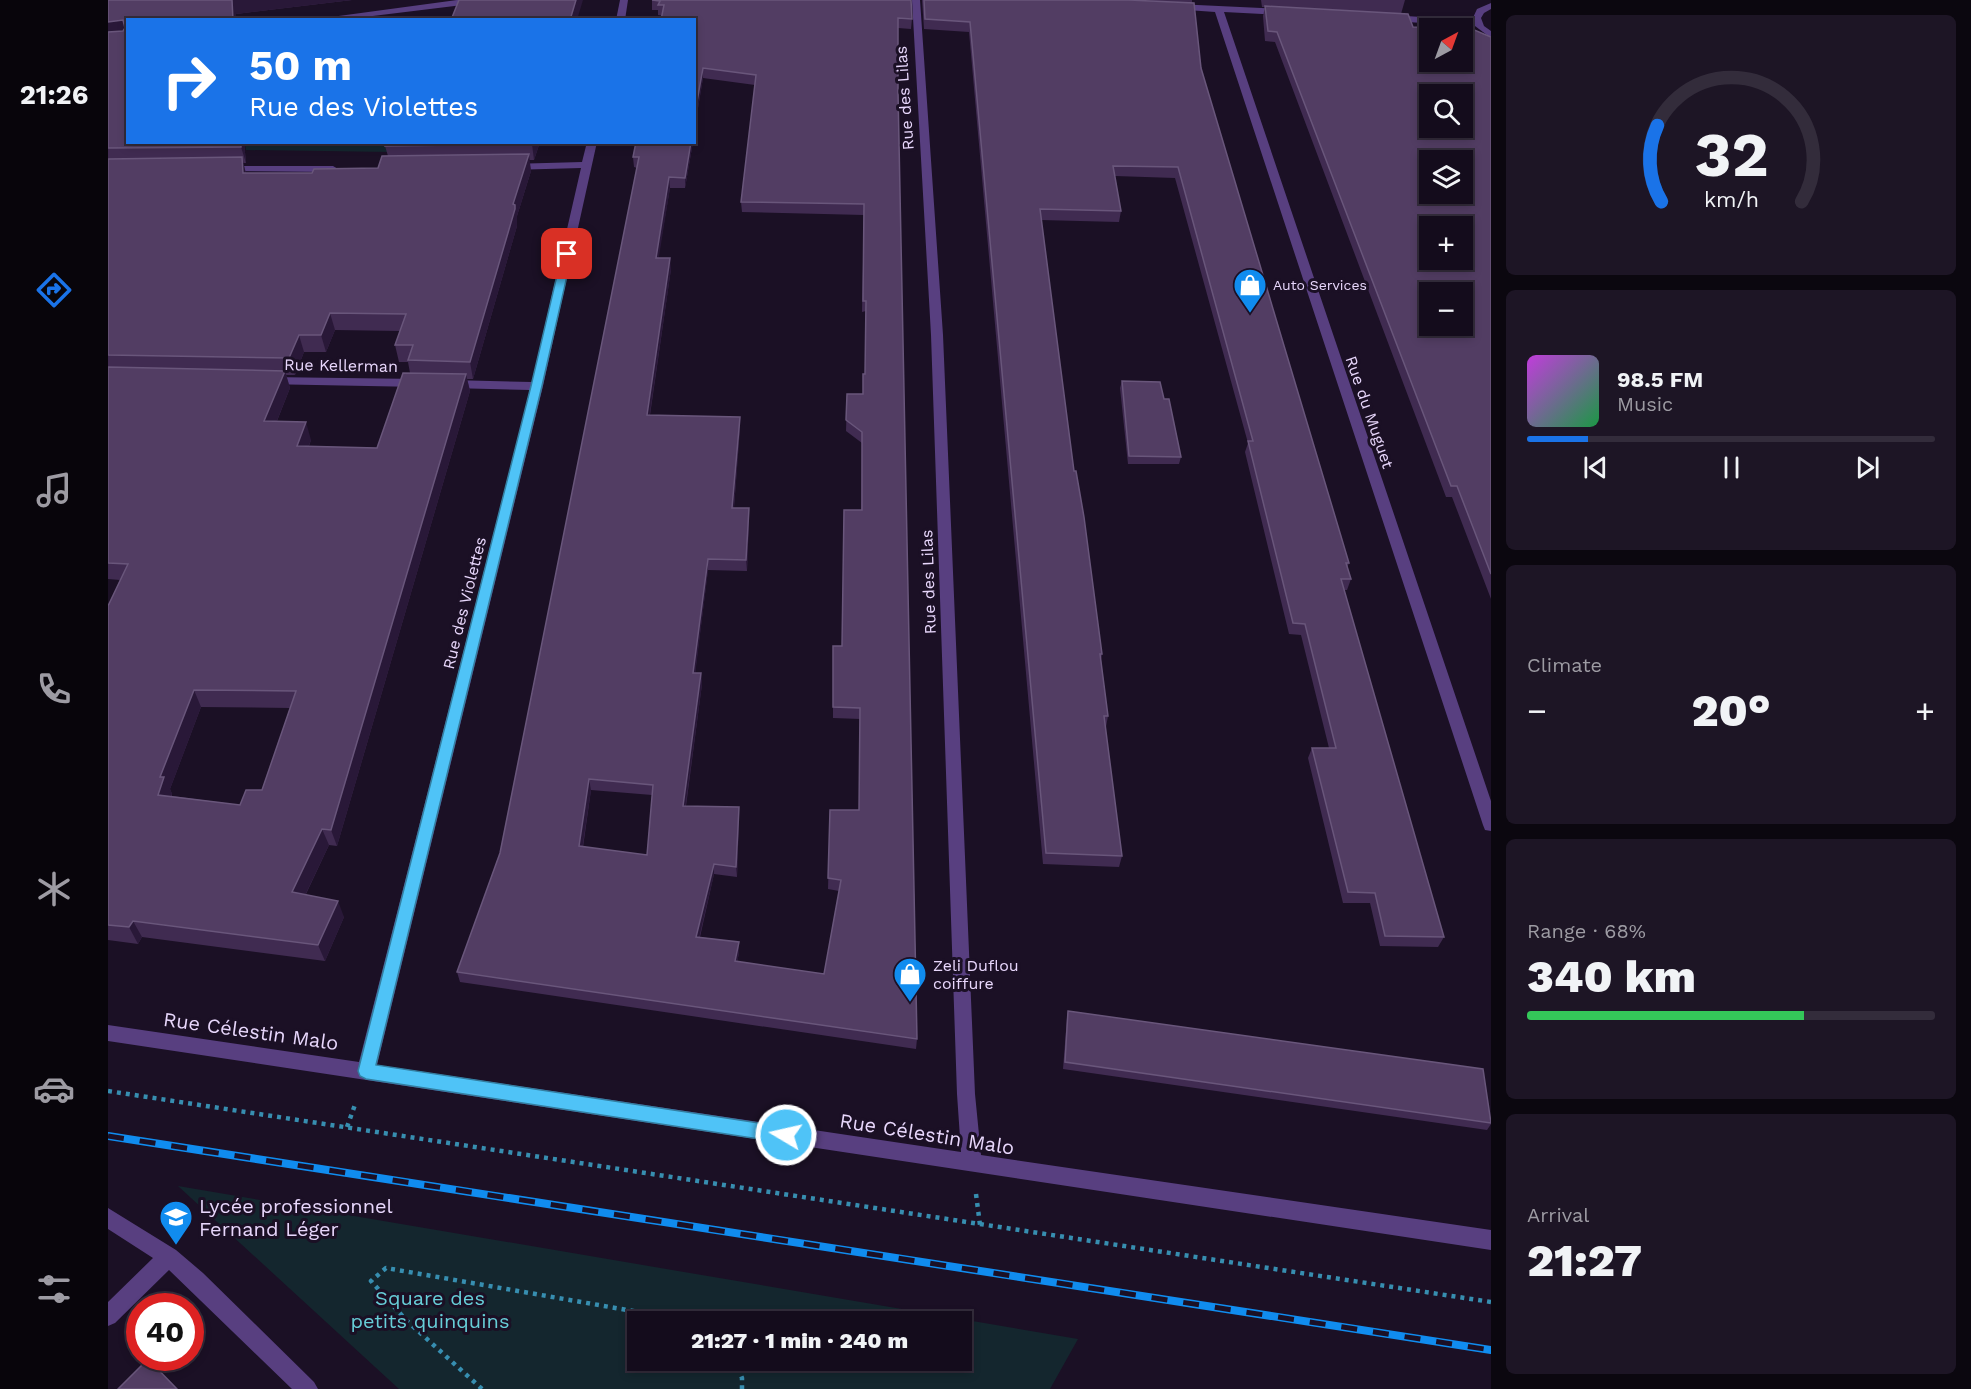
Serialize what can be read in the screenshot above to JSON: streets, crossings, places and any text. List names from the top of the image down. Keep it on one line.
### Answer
{"streets":{"street":["Rue des Lilas","Rue Kellerman","Rue du Muguet","Rue des Violettes","Rue Célestin Malo"]},"crossings":[["Rue des Lilas","Rue Célestin Malo"],["Rue Kellerman","Rue des Violettes"],["Rue des Violettes","Rue Célestin Malo"]],"parks":["Square des petits quinquins"],"places":{"shop":["Auto Services","Zeli Duflou coiffure"],"school or university":["Lycée professionnel Fernand Léger"]},"north":"top right","page":{"tabs":"21:26","map_buttons":["+","−"],"turn":["50 m","Rue des Violettes"],"song":["98.5 FM","Music"],"tile":["Climate",["Range · 68%","340 km"],["Arrival","21:27"]],"heat":["−","20°","+"],"limit":"40","trip":"21:27 · 1 min · 240 m","gauge":["32","km/h"]}}
